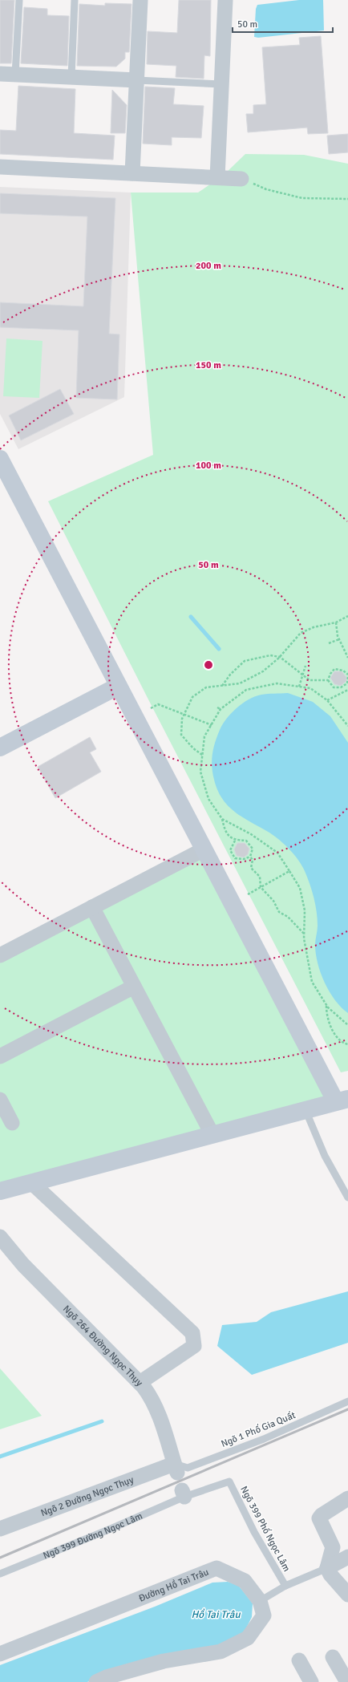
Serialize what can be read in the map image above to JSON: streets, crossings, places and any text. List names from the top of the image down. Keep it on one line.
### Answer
{"streets":{"street":["Ngõ 264 Đường Ngọc Thụy","Ngõ 2 Đường Ngọc Thụy","Đường Hồ Tai Trâu"],"lane":["Ngõ 1 Phố Gia Quất","Ngõ 399 Phố Ngọc Lâm","Ngõ 399 Đường Ngọc Lâm"]},"crossings":[["Ngõ 264 Đường Ngọc Thụy","Ngõ 1 Phố Gia Quất"],["Ngõ 264 Đường Ngọc Thụy","Ngõ 2 Đường Ngọc Thụy"],["Ngõ 1 Phố Gia Quất","Ngõ 2 Đường Ngọc Thụy"],["Ngõ 399 Phố Ngọc Lâm","Ngõ 399 Đường Ngọc Lâm"]],"water":["Hồ Tai Trâu"],"scale_bar":"50 m","rings":["200 m","150 m","100 m","50 m"]}
